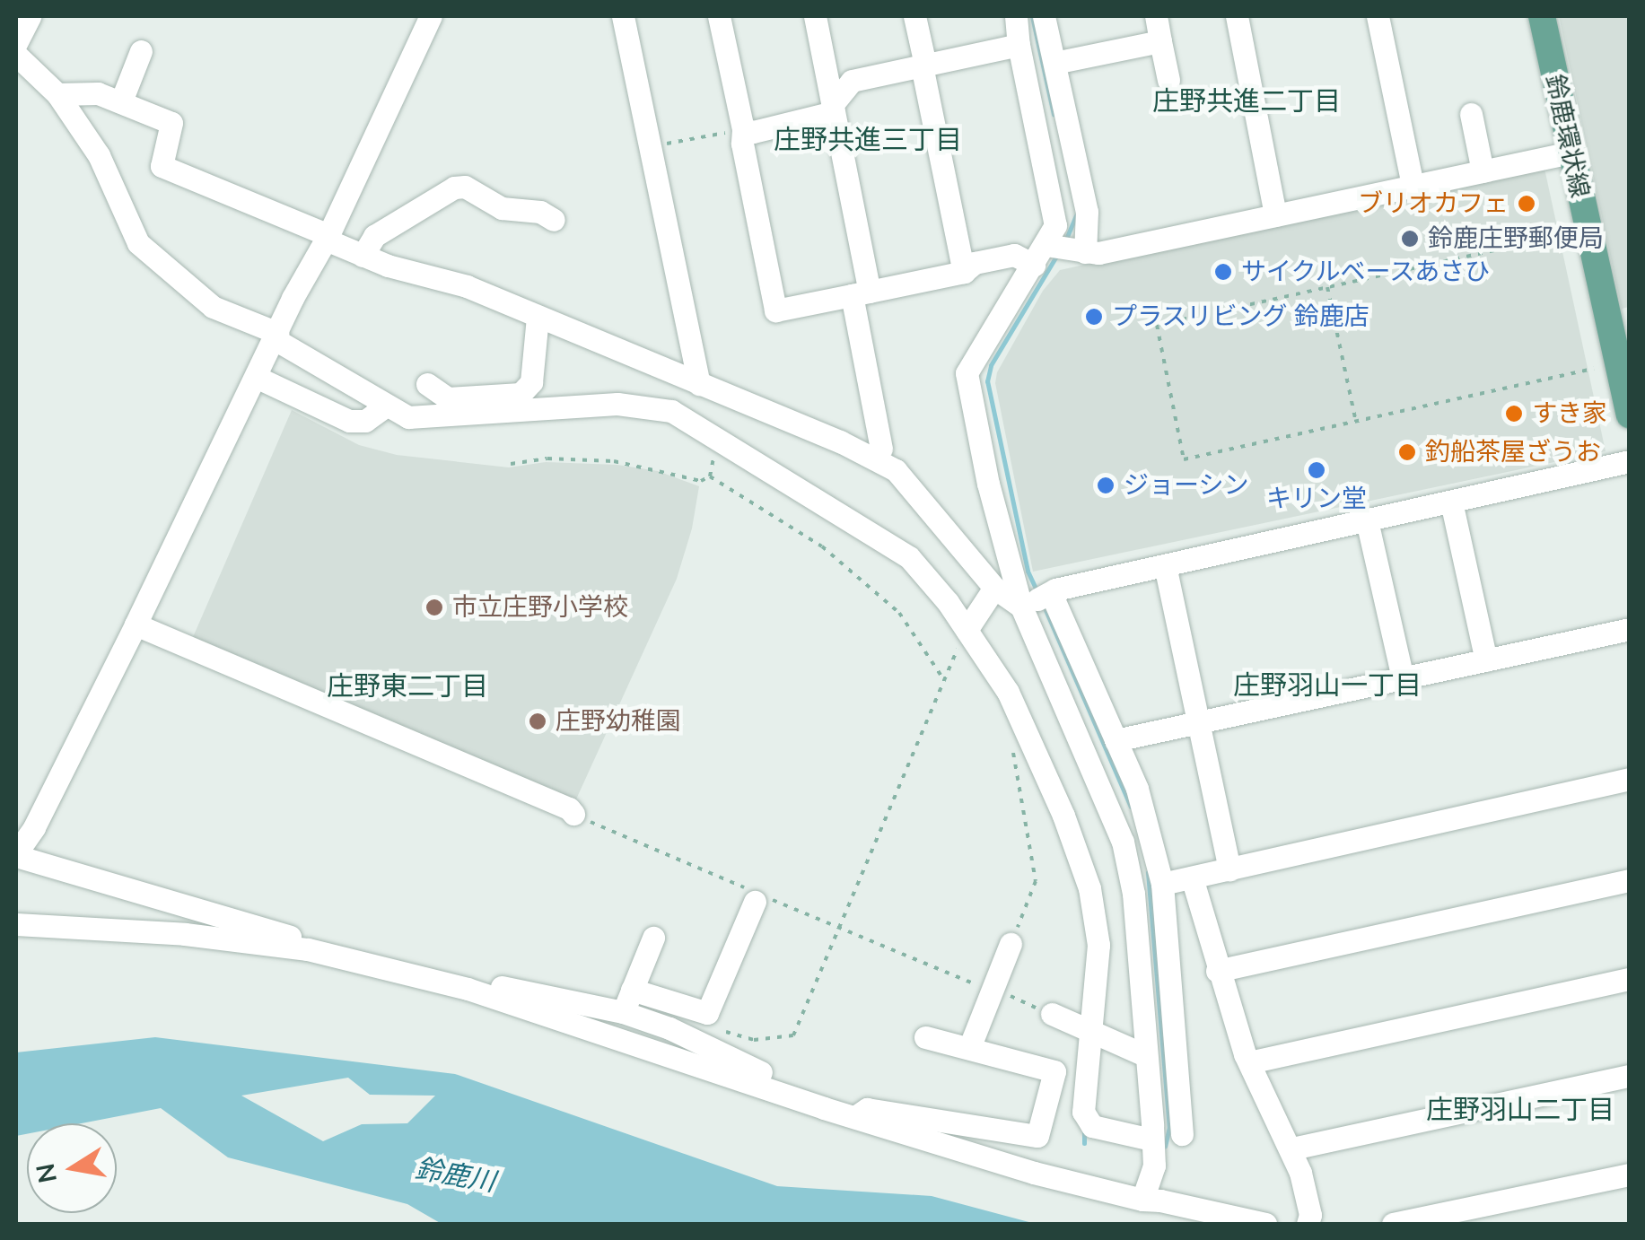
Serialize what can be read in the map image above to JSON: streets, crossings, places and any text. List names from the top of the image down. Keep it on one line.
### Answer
{"streets":{"main road":["鈴鹿環状線"]},"districts":["庄野共進二丁目","庄野共進三丁目","庄野羽山一丁目","庄野東二丁目","庄野羽山二丁目"],"water":["鈴鹿川"],"places":["ブリオカフェ","鈴鹿庄野郵便局","サイクルベースあさひ","プラスリビング 鈴鹿店","すき家","釣船茶屋ざうお","キリン堂","ジョーシン","市立庄野小学校","庄野幼稚園"],"north":"left"}
